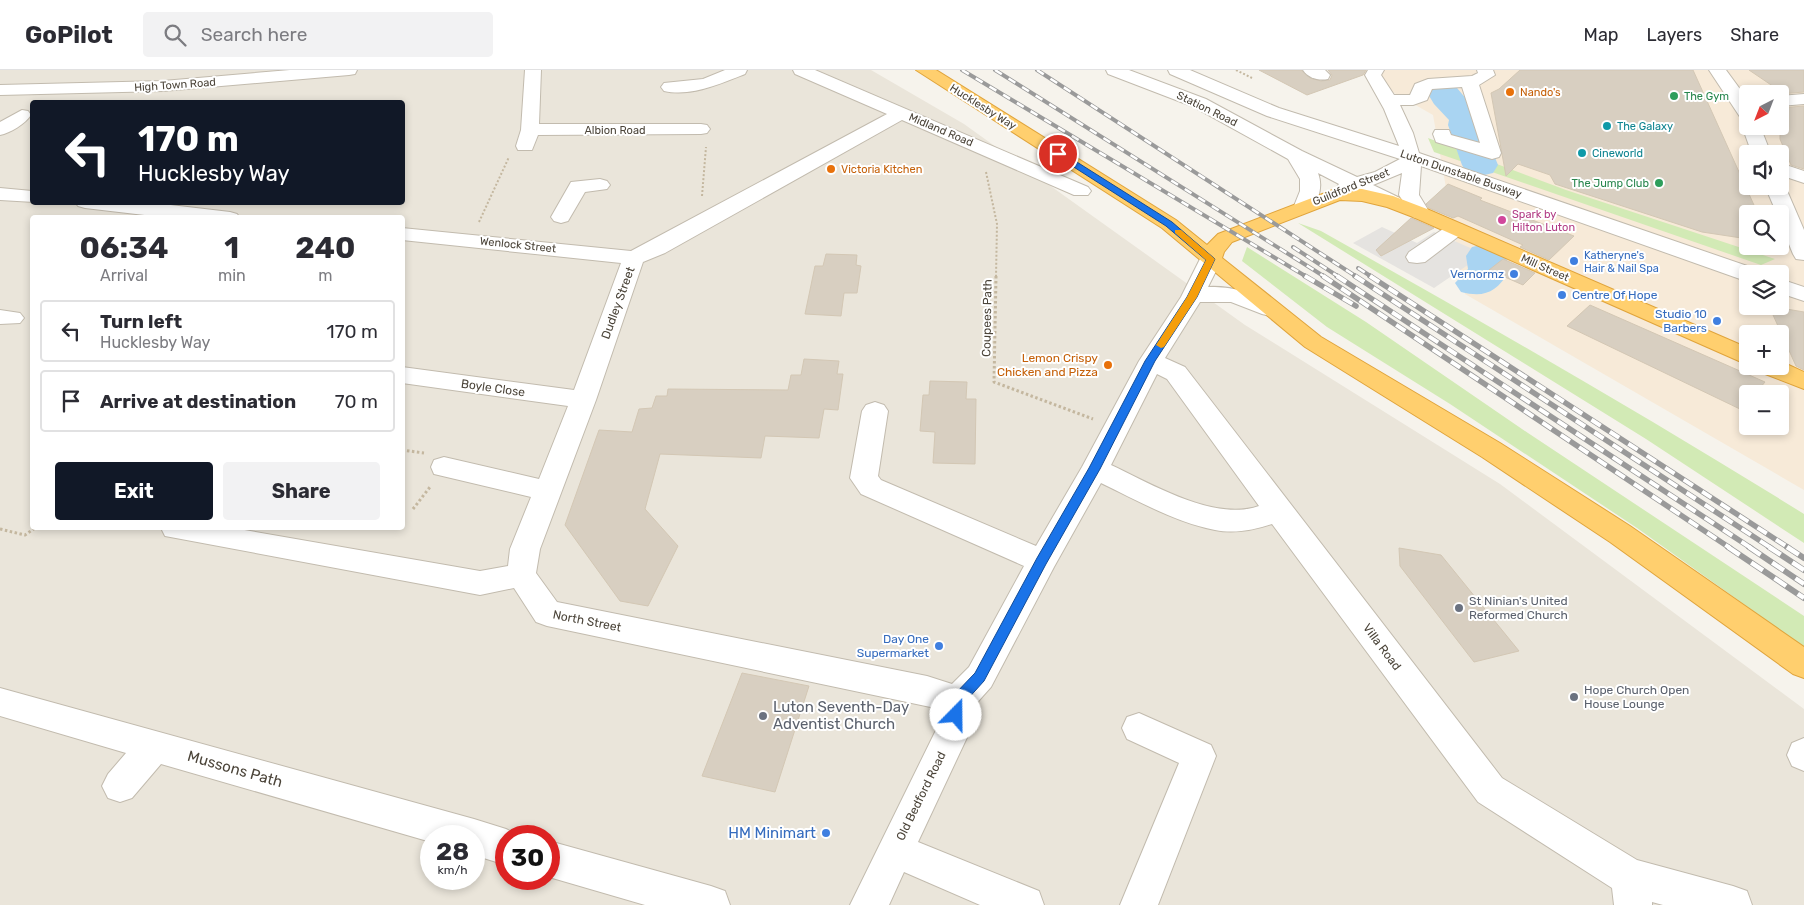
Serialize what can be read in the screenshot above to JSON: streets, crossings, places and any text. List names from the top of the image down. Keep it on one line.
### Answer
{"streets":{"highway":["Hucklesby Way","Guildford Street","Mill Street"],"street":["High Town Road","Station Road","Albion Road","Midland Road","Luton Dunstable Busway","Wenlock Street","Dudley Street","Boyle Close","North Street","Villa Road","Mussons Path","Old Bedford Road"],"path":["Coupees Path"]},"crossings":[["Hucklesby Way","Guildford Street"],["Station Road","Guildford Street"],["Station Road","Mill Street"],["Midland Road","Dudley Street"],["Midland Road","Coupees Path"],["Luton Dunstable Busway","Guildford Street"],["Guildford Street","Mill Street"],["Wenlock Street","Dudley Street"],["Dudley Street","Boyle Close"],["Dudley Street","North Street"],["North Street","Old Bedford Road"]],"places":["Nando's","The Gym","The Galaxy","Cineworld","Victoria Kitchen","The Jump Club","Spark by Hilton Luton","Katheryne's Hair & Nail Spa","Vernormz","Centre Of Hope","Studio 10 Barbers","Lemon Crispy Chicken and Pizza","St Ninian's United Reformed Church","Day One Supermarket","Hope Church Open House Lounge","Luton Seventh-Day Adventist Church","HM Minimart"],"north":"bottom left","page":{"header":"GoPilot","search":"Search here","nav":["Map","Layers","Share"],"map_buttons":["+","−"],"turn":["170 m","Hucklesby Way"],"eta":["06:34","Arrival","1","min","240","m"],"list":[{"name":"Turn left","note":"Hucklesby Way","value":"170 m"},{"name":"Arrive at destination","value":"70 m"}],"buttons":["Exit","Share"],"speed":"28 km/h","limit":"30"}}
